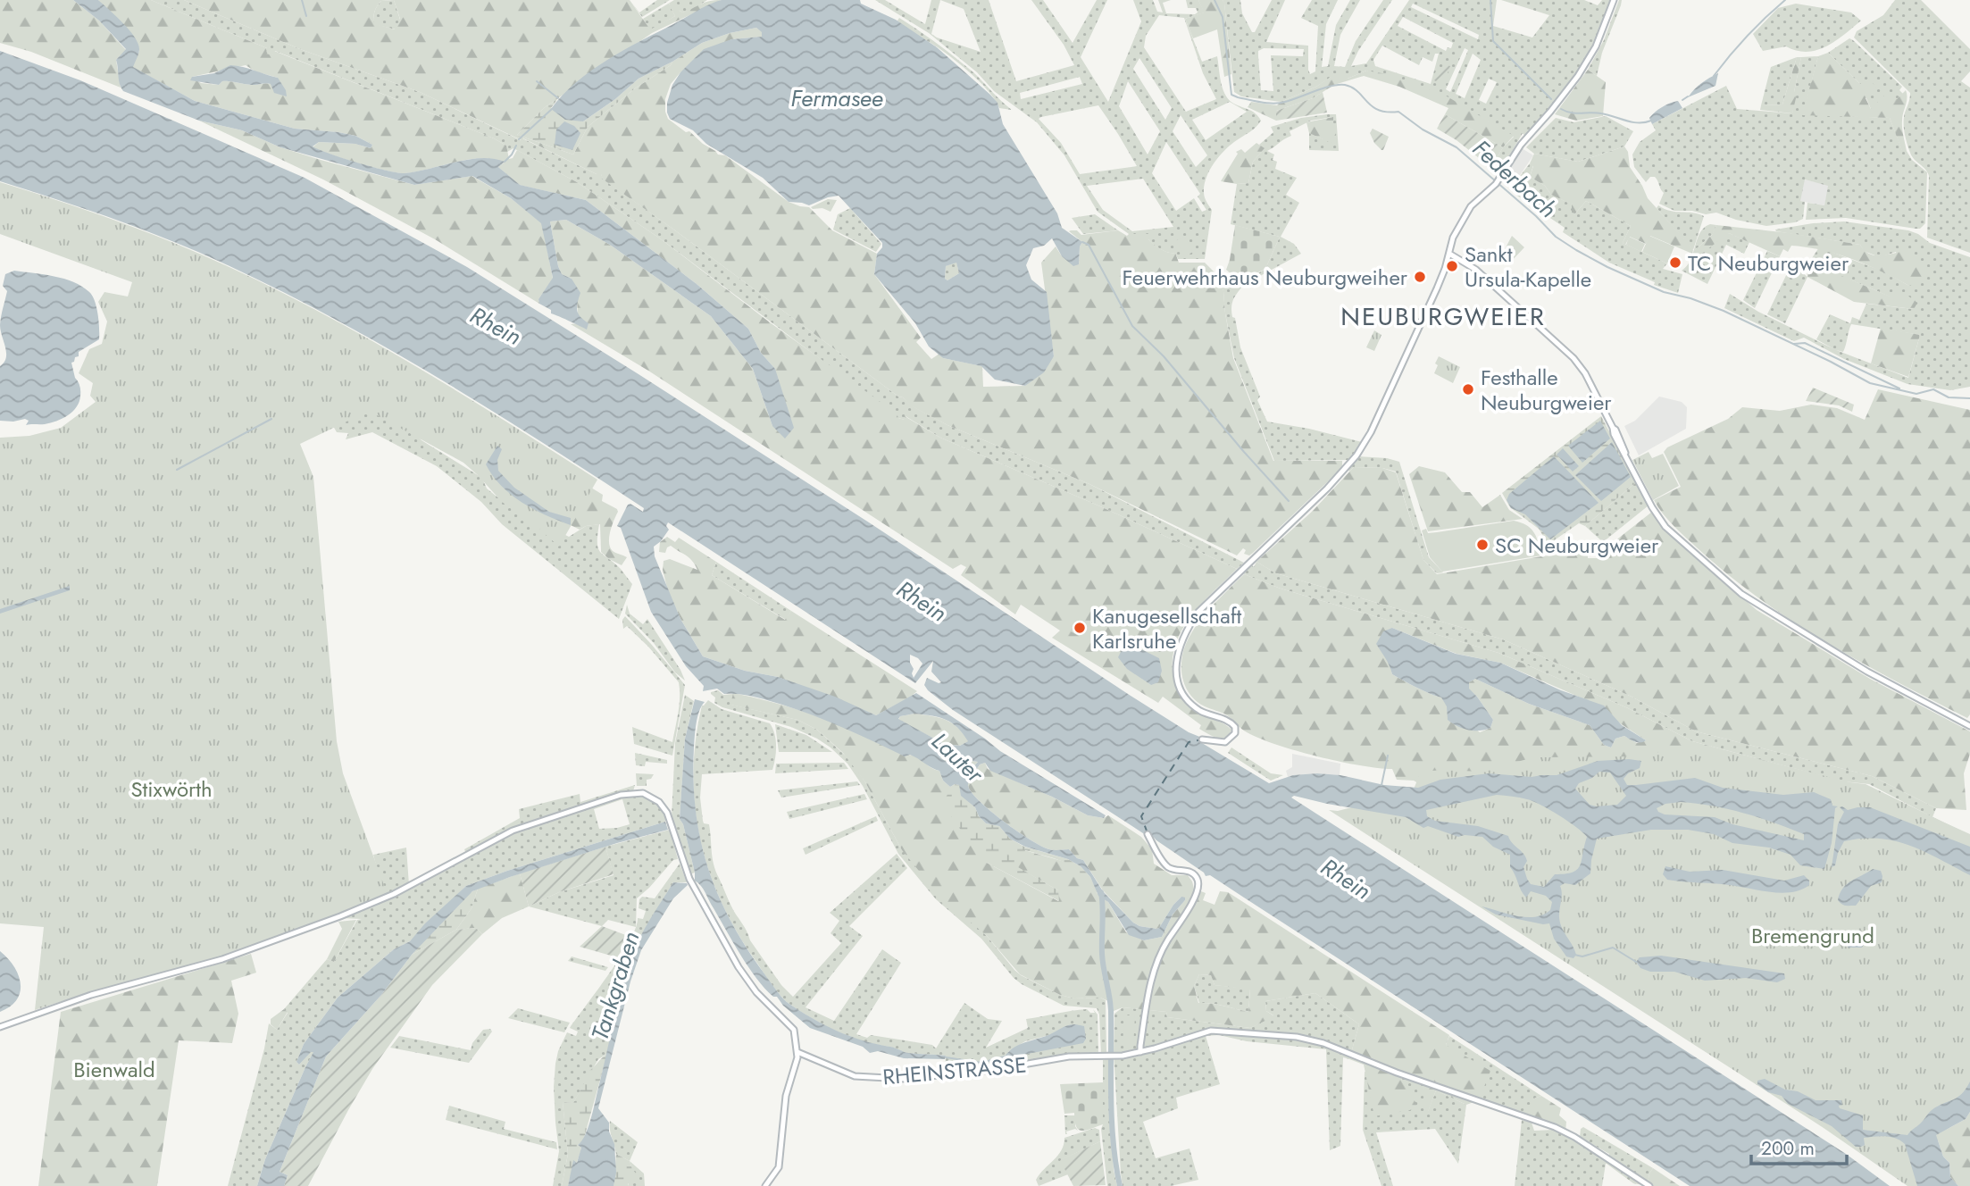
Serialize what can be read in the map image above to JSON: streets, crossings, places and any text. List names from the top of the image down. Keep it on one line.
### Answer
{"streets":{"main road":["RHEINSTRASSE"]},"districts":["NEUBURGWEIER"],"water":["Fermasee","Federbach","Rhein","Lauter","Tankgraben"],"parks":["Stixwörth","Bremengrund","Bienwald"],"places":["TC Neuburgweier","Sankt Ursula-Kapelle","Feuerwehrhaus Neuburgweiher","Festhalle Neuburgweier","SC Neuburgweier","Kanugesellschaft Karlsruhe"],"scale_bar":"200 m"}
